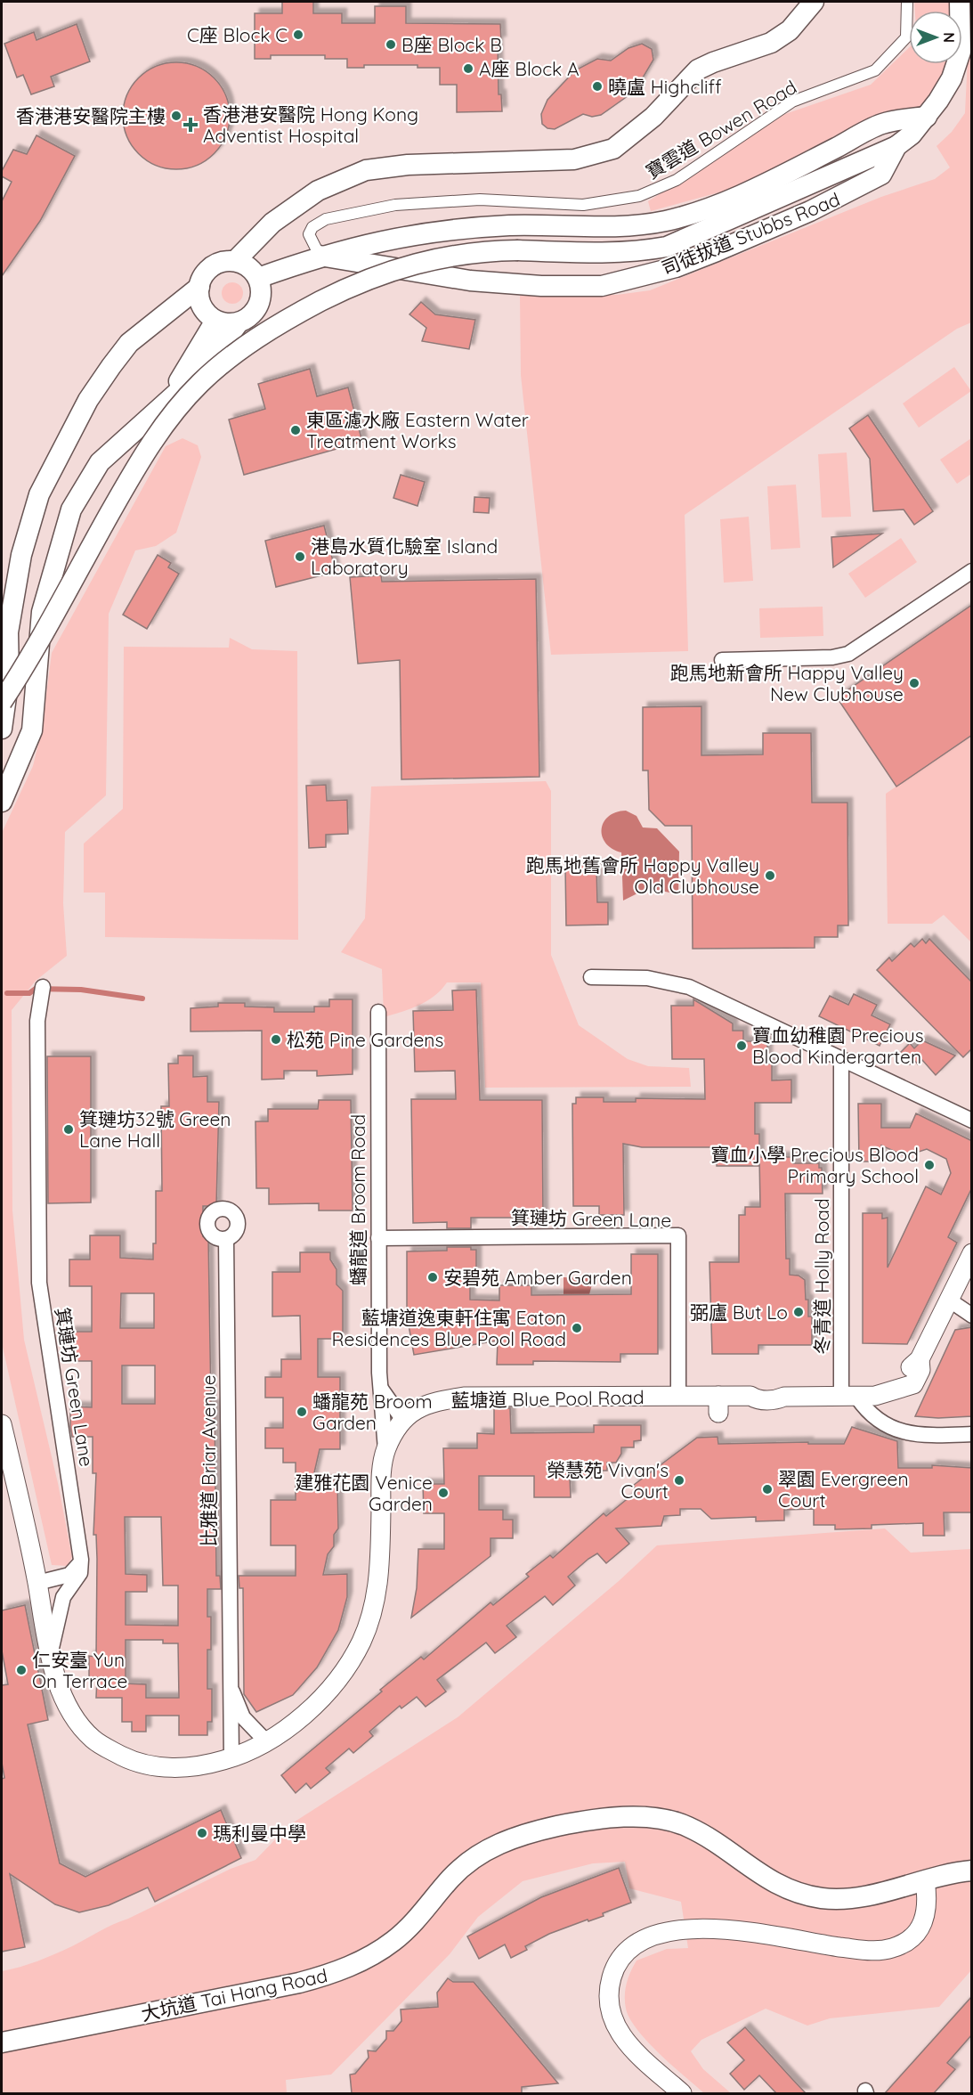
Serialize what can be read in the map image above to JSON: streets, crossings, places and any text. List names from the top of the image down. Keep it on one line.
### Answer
{"streets":{"main road":["司徒拔道 Stubbs Road","大坑道 Tai Hang Road"],"street":["寶雲道 Bowen Road","蟠龍道 Broom Road","箕璉坊 Green Lane","冬青道 Holly Road","藍塘道 Blue Pool Road","比雅道 Briar Avenue"]},"crossings":[["寶雲道 Bowen Road","司徒拔道 Stubbs Road"],["蟠龍道 Broom Road","箕璉坊 Green Lane"],["箕璉坊 Green Lane","藍塘道 Blue Pool Road"],["冬青道 Holly Road","藍塘道 Blue Pool Road"]],"places":{"other":["C座 Block C","B座 Block B","A座 Block A","曉盧 Highcliff","香港港安醫院主樓","東區濾水廠 Eastern Water Treatment Works","港島水質化驗室 Island Laboratory","跑馬地新會所 Happy Valley New Clubhouse","跑馬地舊會所 Happy Valley Old Clubhouse","松苑 Pine Gardens","寶血幼稚園 Precious Blood Kindergarten","箕璉坊32號 Green Lane Hall","寶血小學 Precious Blood Primary School","安碧苑 Amber Garden","弼廬 But Lo","藍塘道逸東軒住寓 Eaton Residences Blue Pool Road","蟠龍苑 Broom Garden","榮慧苑 Vivan's Court","翠園 Evergreen Court","建雅花園 Venice Garden","仁安臺 Yun On Terrace","瑪利曼中學"],"health":["香港港安醫院 Hong Kong Adventist Hospital"]},"north":"right"}
